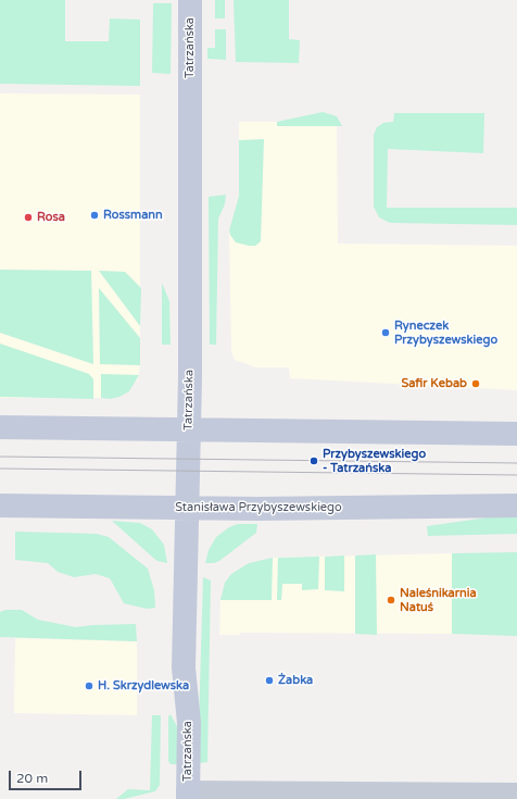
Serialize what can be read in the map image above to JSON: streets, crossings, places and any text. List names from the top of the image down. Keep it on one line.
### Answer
{"streets":{"main road":["Tatrzańska","Stanisława Przybyszewskiego"]},"crossings":[["Tatrzańska","Stanisława Przybyszewskiego"]],"places":["Rossmann","Rosa","Ryneczek Przybyszewskiego","Safir Kebab","Przybyszewskiego - Tatrzańska","Naleśnikarnia Natuś","Żabka","H. Skrzydlewska"],"scale_bar":"20 m"}
